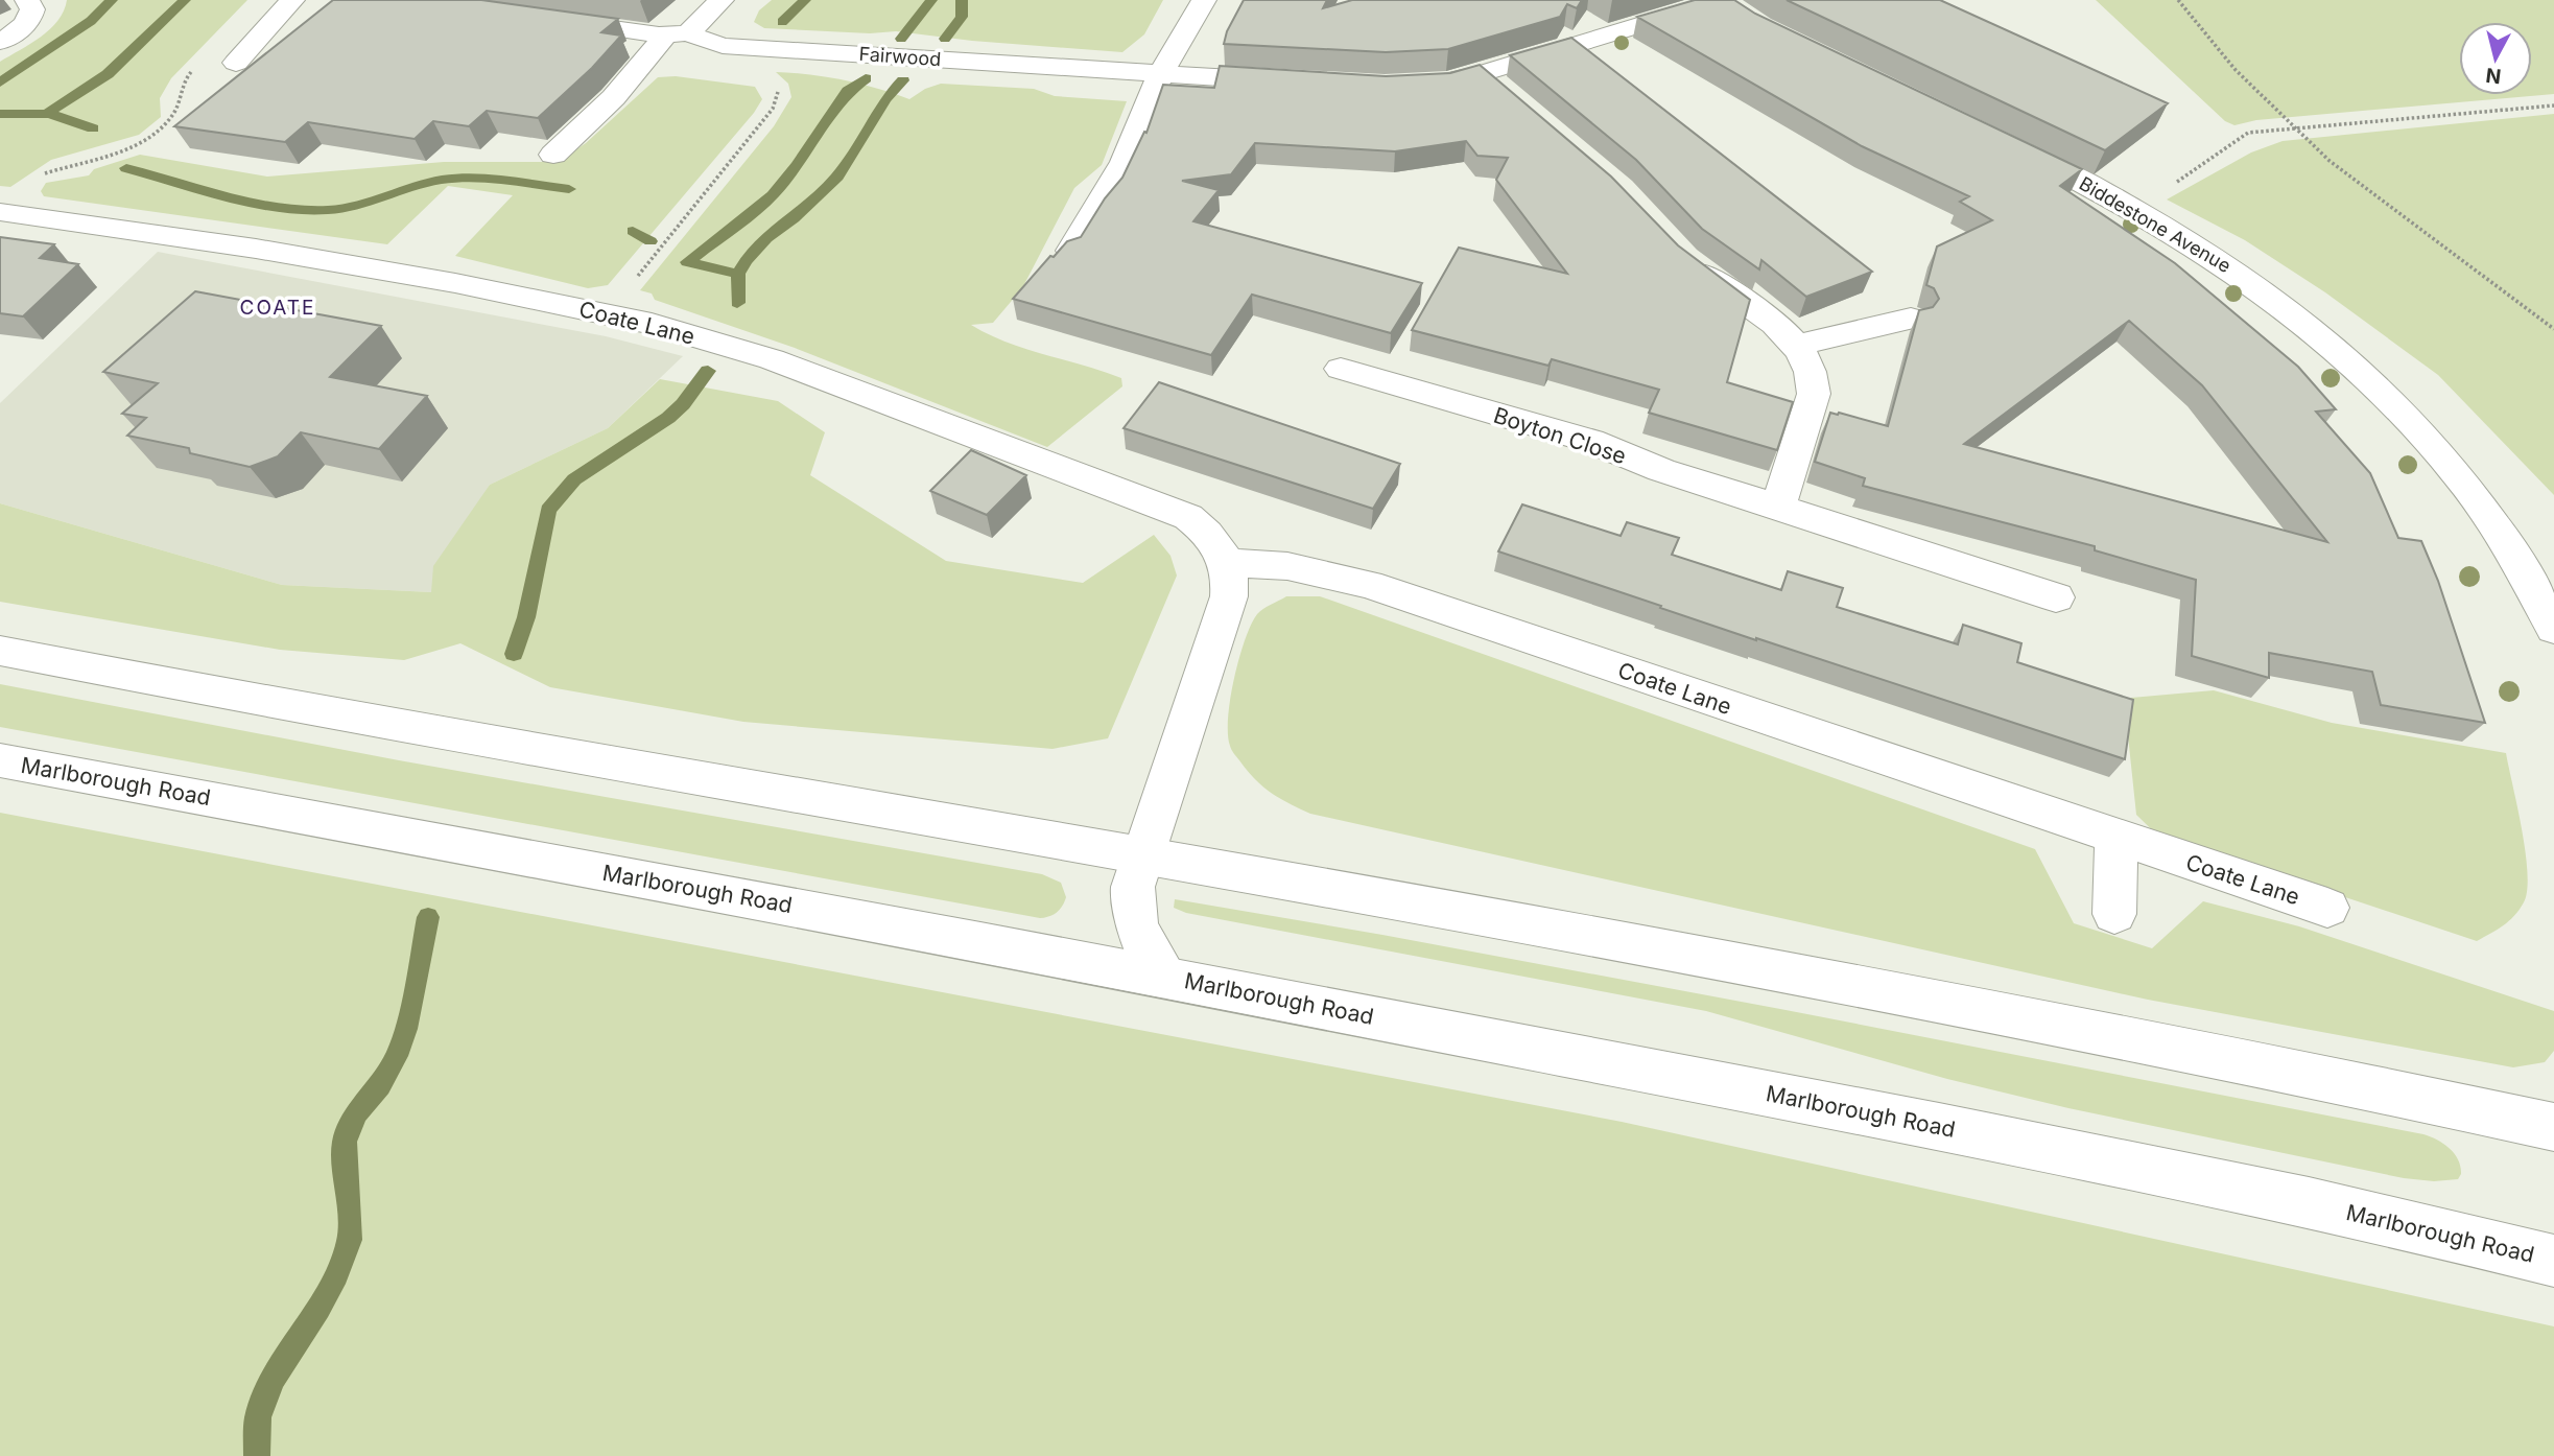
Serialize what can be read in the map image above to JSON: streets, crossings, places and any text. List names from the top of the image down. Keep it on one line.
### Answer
{"streets":{"street":["Fairwood","Biddestone Avenue","Coate Lane","Boyton Close","Marlborough Road"]},"districts":["COATE"],"north":"bottom"}
